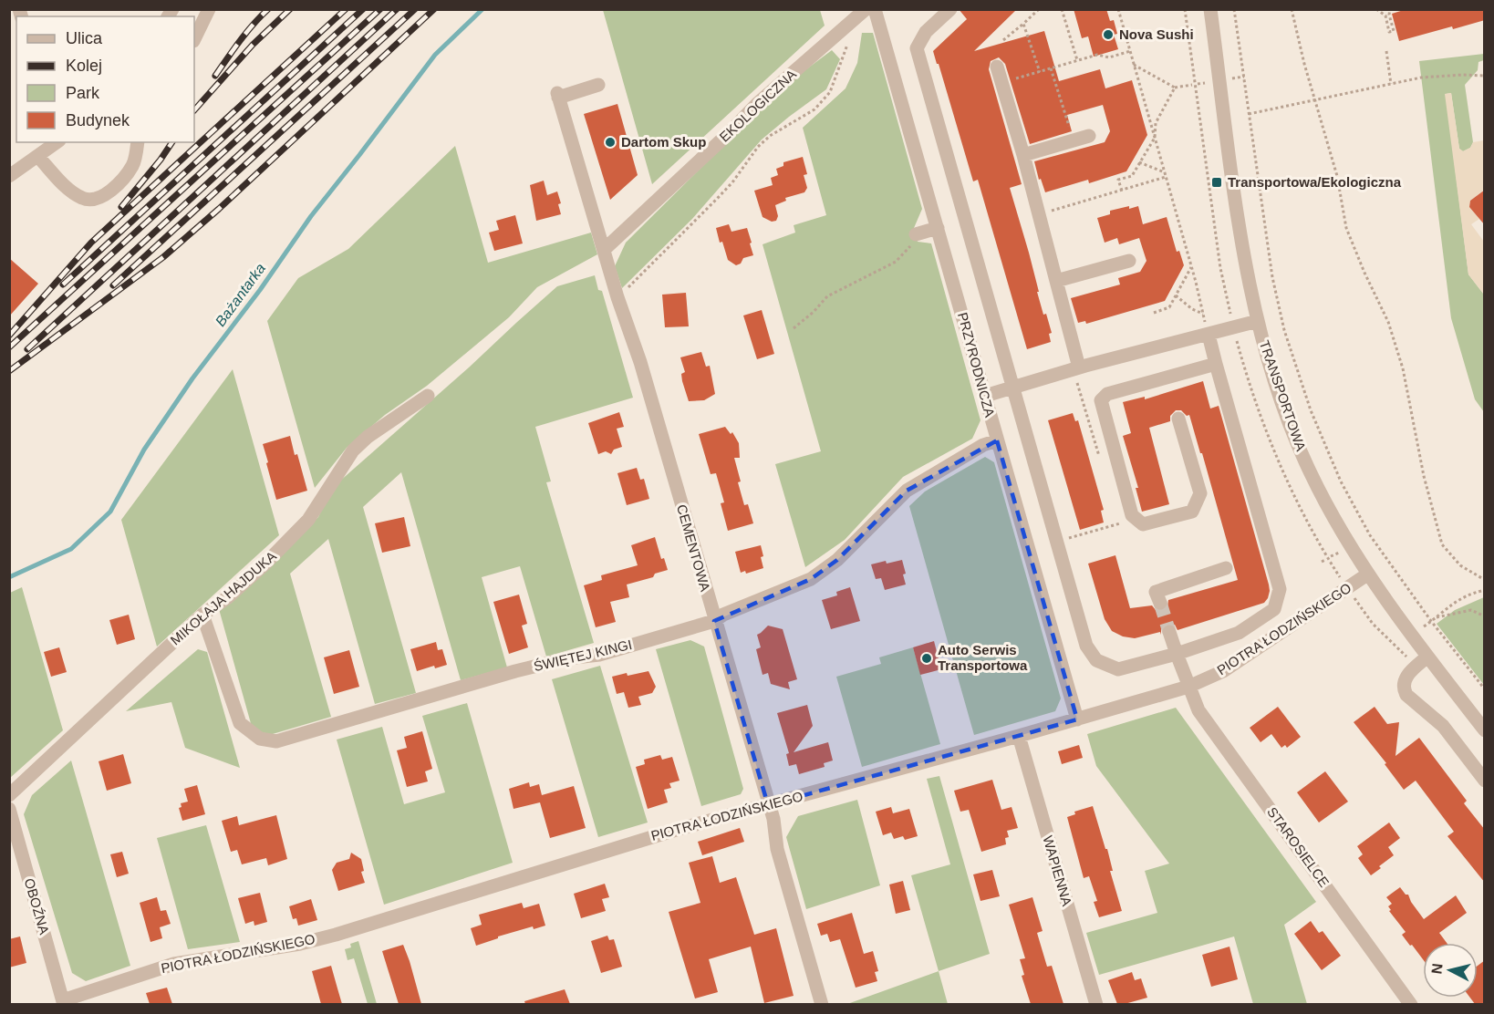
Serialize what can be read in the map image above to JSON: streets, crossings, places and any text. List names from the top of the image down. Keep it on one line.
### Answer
{"streets":{"street":["EKOLOGICZNA","PRZYRODNICZA","TRANSPORTOWA","CEMENTOWA","MIKOŁAJA HAJDUKA","PIOTRA ŁODZIŃSKIEGO","ŚWIĘTEJ KINGI","STAROSIELCE","WAPIENNA","OBOŹNA"]},"crossings":[["EKOLOGICZNA","CEMENTOWA"],["PRZYRODNICZA","PIOTRA ŁODZIŃSKIEGO"],["PRZYRODNICZA","ŚWIĘTEJ KINGI"],["TRANSPORTOWA","PIOTRA ŁODZIŃSKIEGO"],["CEMENTOWA","PIOTRA ŁODZIŃSKIEGO"],["CEMENTOWA","ŚWIĘTEJ KINGI"],["MIKOŁAJA HAJDUKA","ŚWIĘTEJ KINGI"],["PIOTRA ŁODZIŃSKIEGO","STAROSIELCE"],["PIOTRA ŁODZIŃSKIEGO","WAPIENNA"],["PIOTRA ŁODZIŃSKIEGO","OBOŹNA"]],"water":["Bażantarka"],"places":{"other":["Nova Sushi","Dartom Skup","Auto Serwis Transportowa"],"transit":["Transportowa/Ekologiczna"]},"legend":["Ulica","Kolej","Park","Budynek"],"north":"left"}
